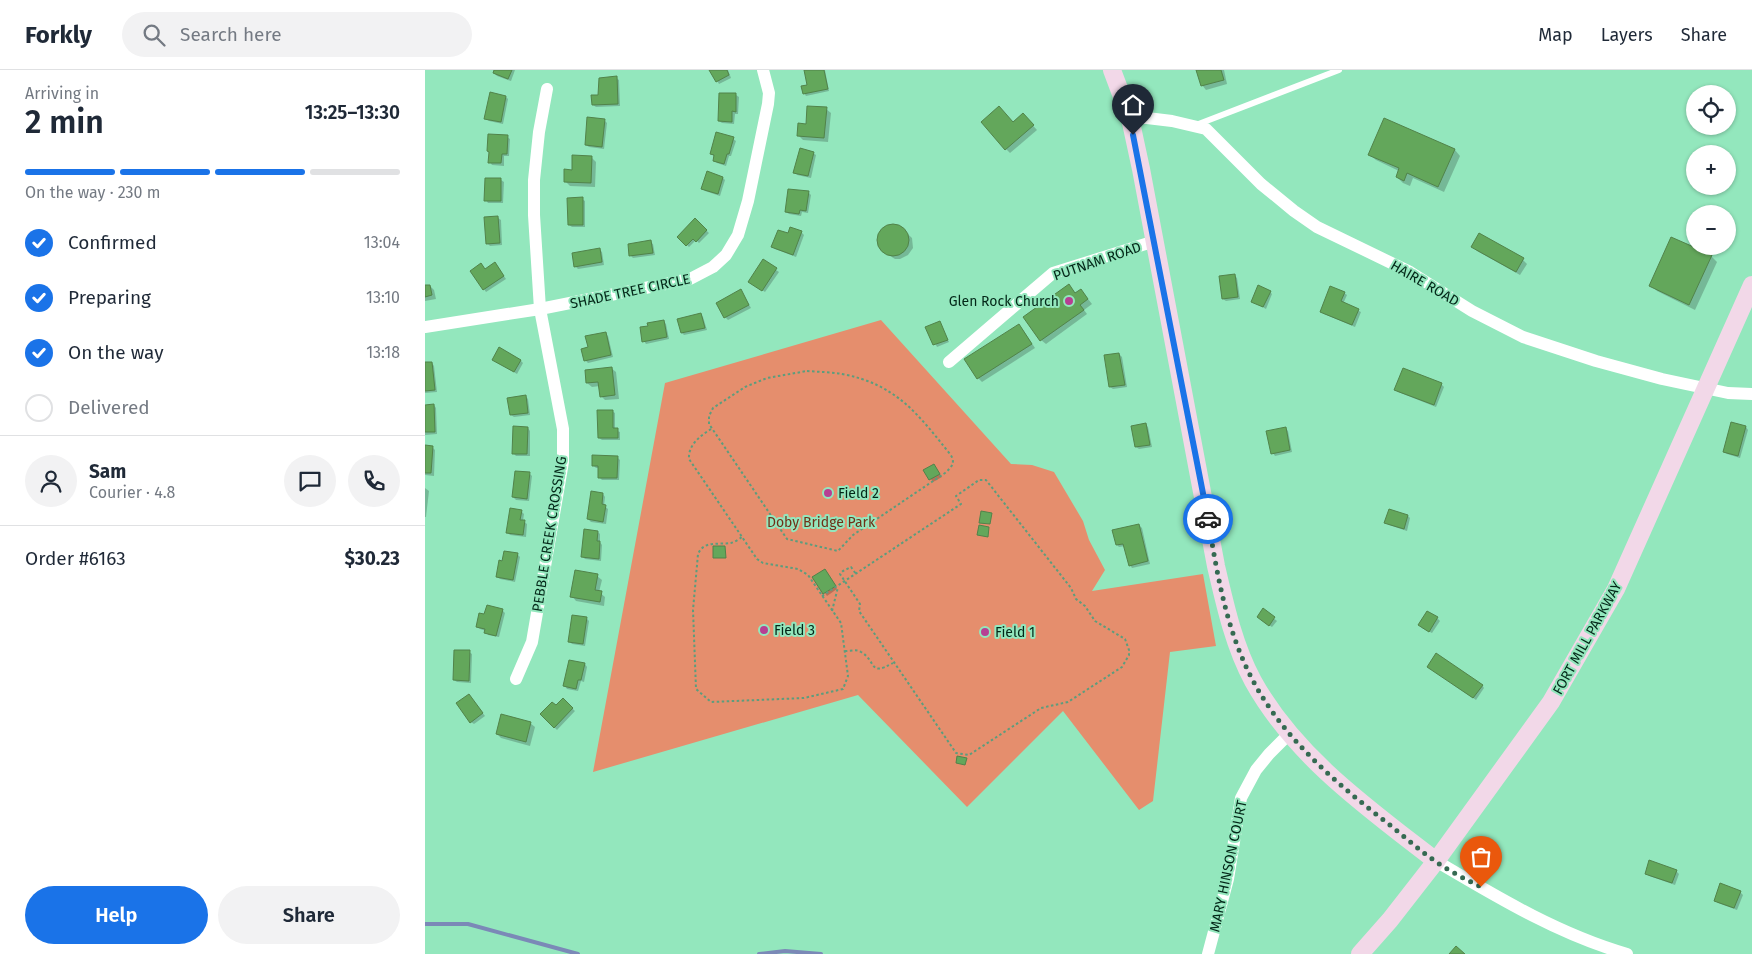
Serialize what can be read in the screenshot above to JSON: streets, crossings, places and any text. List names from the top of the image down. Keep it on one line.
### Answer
{"streets":{"street":["PUTNAM ROAD","HAIRE ROAD","SHADE TREE CIRCLE","PEBBLE CREEK CROSSING","FORT MILL PARKWAY","MARY HINSON COURT"]},"crossings":[["HAIRE ROAD","FORT MILL PARKWAY"],["SHADE TREE CIRCLE","PEBBLE CREEK CROSSING"]],"parks":["Doby Bridge Park"],"places":["Glen Rock Church","Field 2","Field 3","Field 1"],"page":{"header":"Forkly","search":"Search here","nav":["Map","Layers","Share"],"heading":["2 min","Arriving in","13:25–13:30"],"panel":["Sam","Courier · 4.8","Order #6163","$30.23"],"map_buttons":["+","−"],"bar":"On the way · 230 m","list":[["Confirmed","13:04"],["Preparing","13:10"],["On the way","13:18"],"Delivered"],"buttons":["Help","Share"]}}
